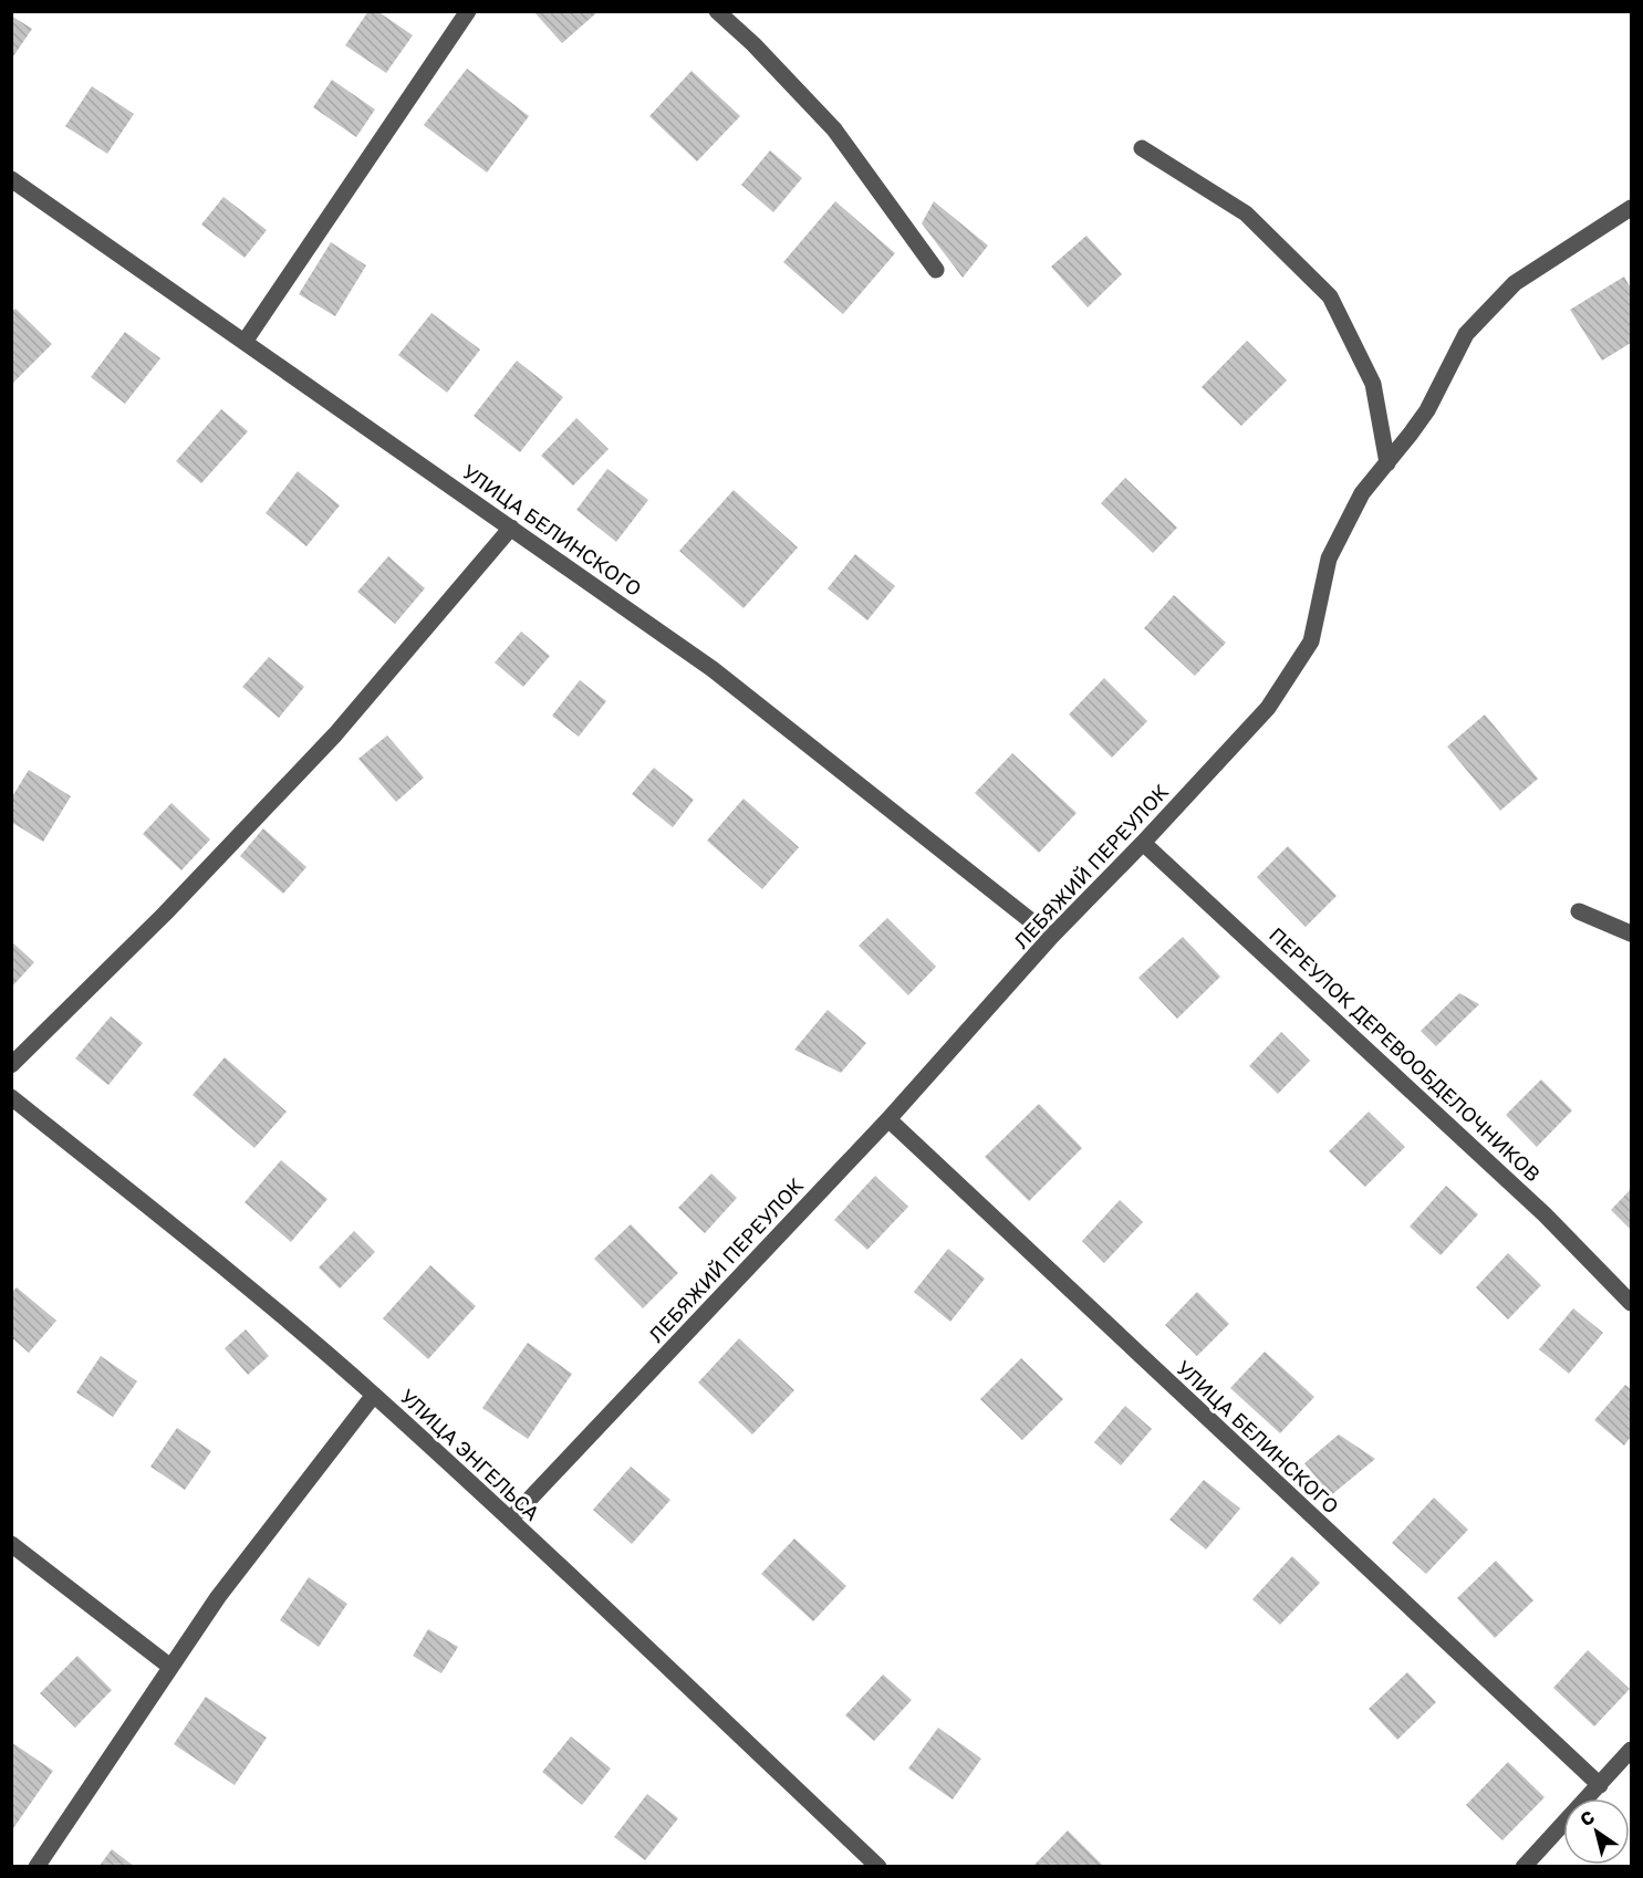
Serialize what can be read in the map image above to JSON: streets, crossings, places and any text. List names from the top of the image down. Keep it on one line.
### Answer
{"streets":{"street":["УЛИЦА БЕЛИНСКОГО","ЛЕБЯЖИЙ ПЕРЕУЛОК","ПЕРЕУЛОК ДЕРЕВООБДЕЛОЧНИКОВ","УЛИЦА ЭНГЕЛЬСА"]},"crossings":[["УЛИЦА БЕЛИНСКОГО","ЛЕБЯЖИЙ ПЕРЕУЛОК"],["ЛЕБЯЖИЙ ПЕРЕУЛОК","ПЕРЕУЛОК ДЕРЕВООБДЕЛОЧНИКОВ"],["ЛЕБЯЖИЙ ПЕРЕУЛОК","УЛИЦА ЭНГЕЛЬСА"]],"north":"top left"}
